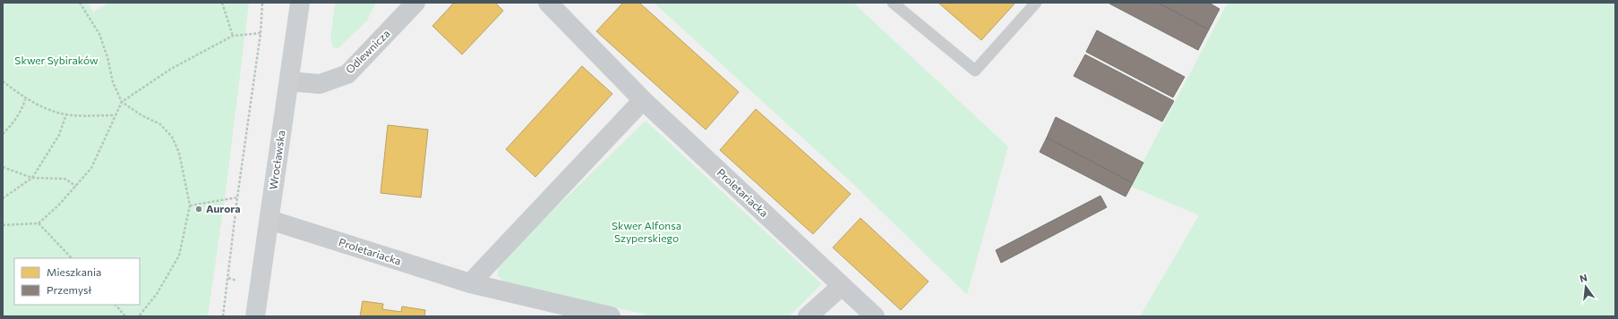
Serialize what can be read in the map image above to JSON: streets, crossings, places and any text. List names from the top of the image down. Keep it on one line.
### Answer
{"streets":{"main road":["Wrocławska"],"street":["Odlewnicza","Proletariacka"]},"crossings":[["Odlewnicza","Wrocławska"],["Wrocławska","Proletariacka"]],"parks":["Skwer Sybiraków","Skwer Alfonsa Szyperskiego"],"places":["Aurora"],"legend":["Mieszkania","Przemysł"],"north":"top"}
